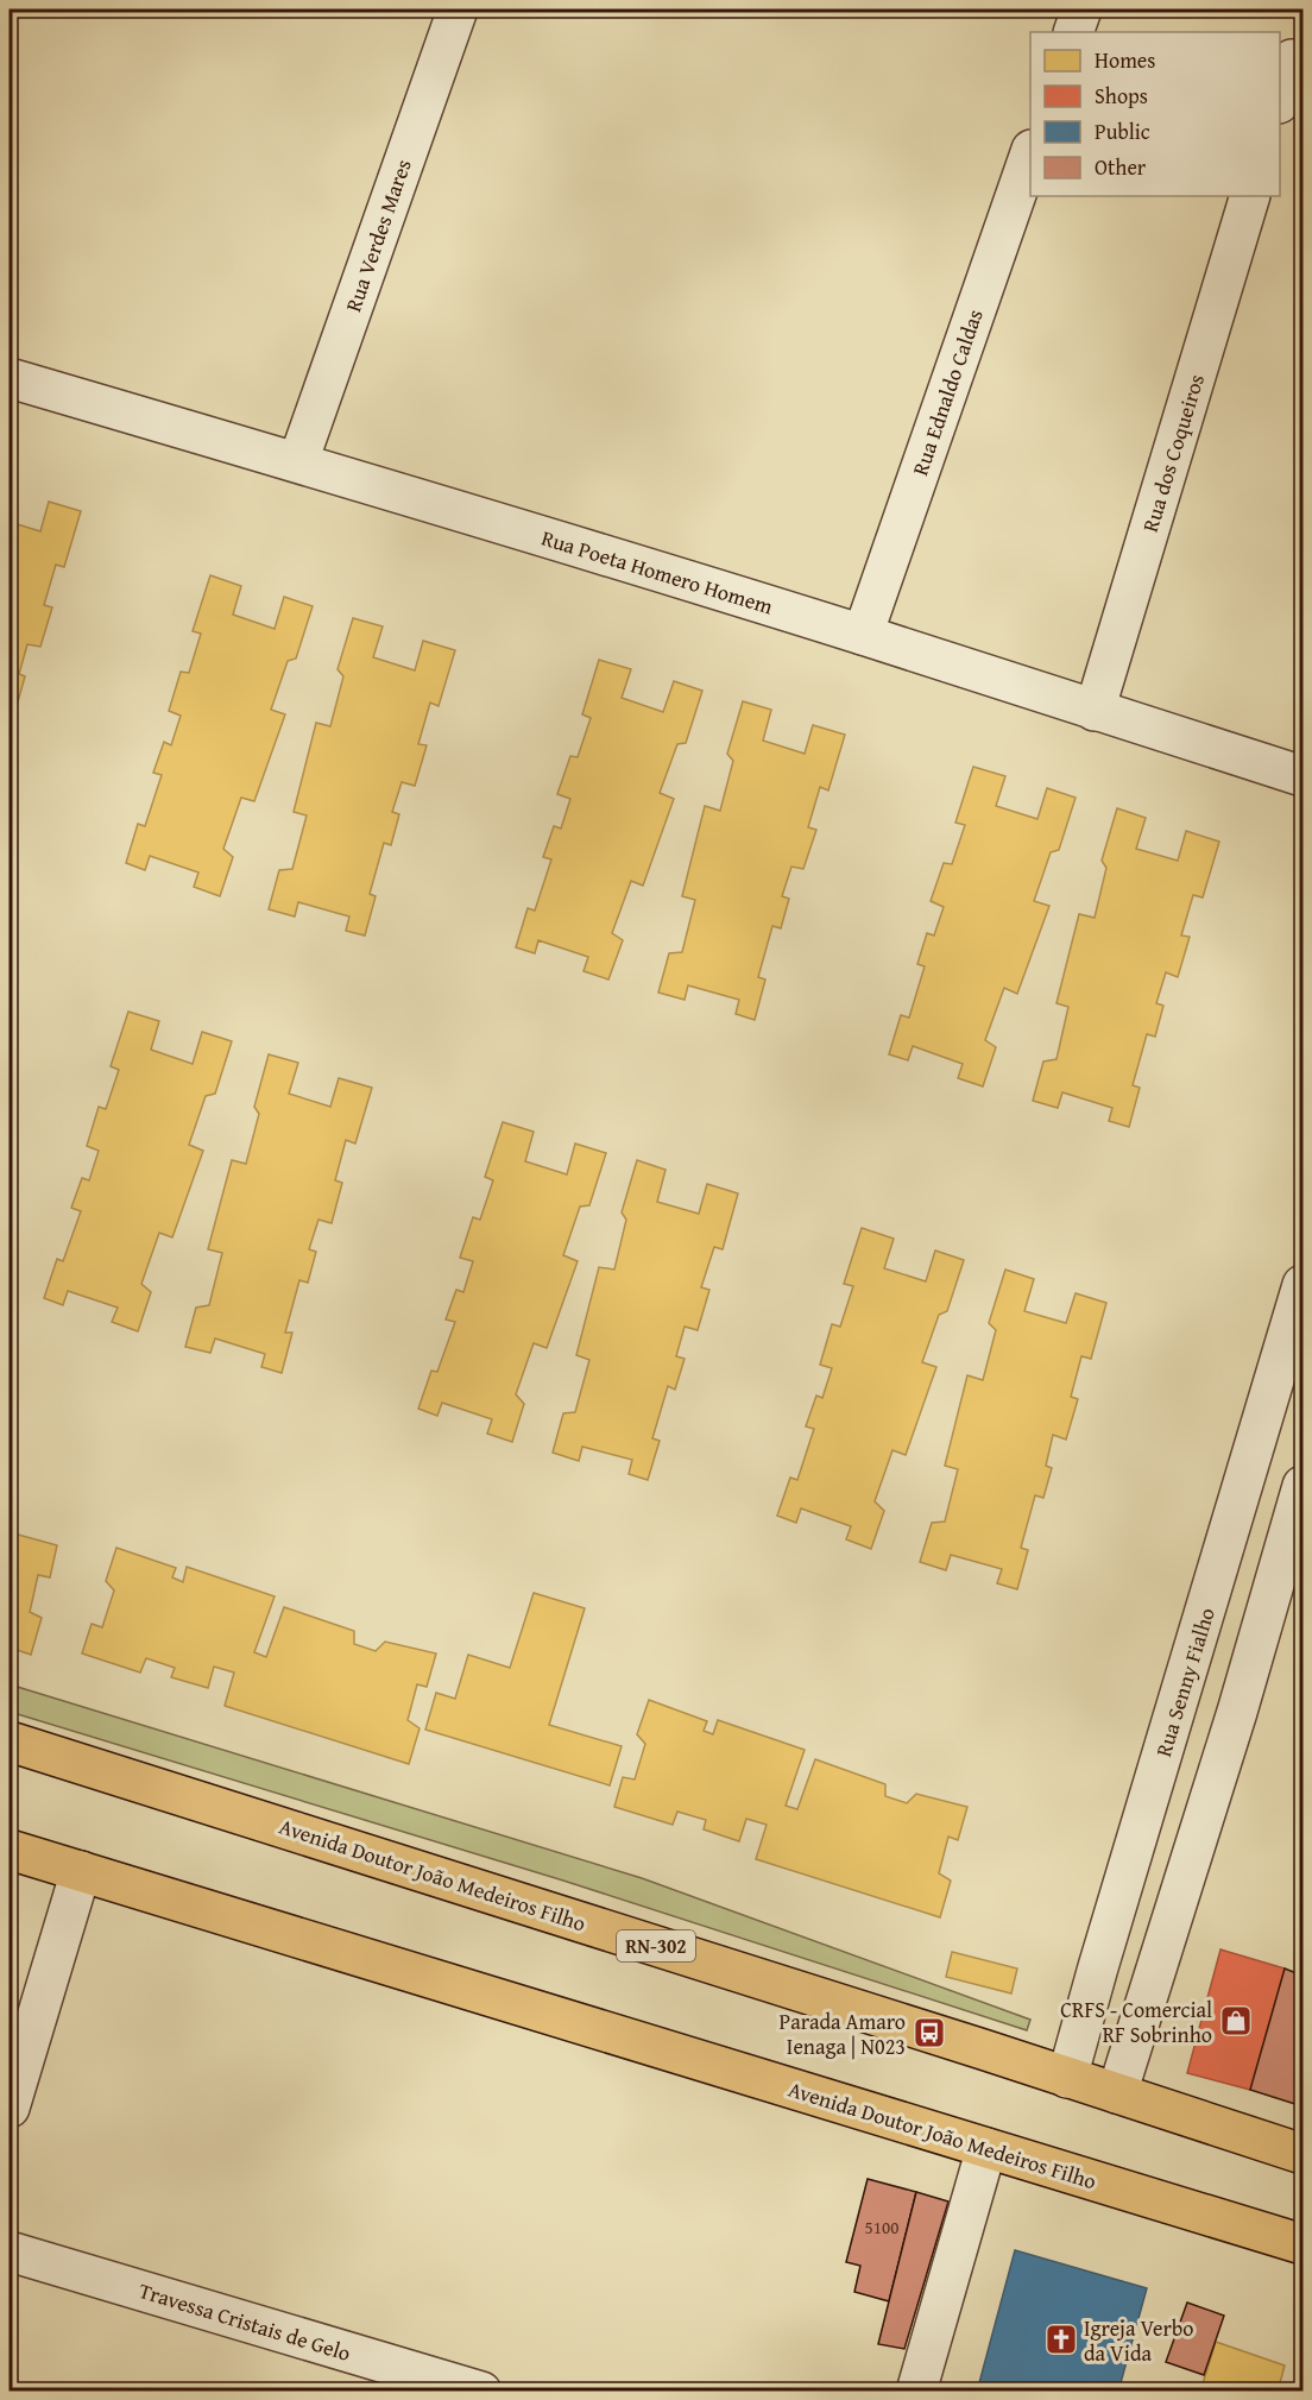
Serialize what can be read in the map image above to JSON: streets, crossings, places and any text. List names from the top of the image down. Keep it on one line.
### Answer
{"streets":{"main road":["Avenida Doutor João Medeiros Filho","RN-302"],"street":["Rua Verdes Mares","Rua Ednaldo Caldas","Rua dos Coqueiros","Rua Poeta Homero Homem","Rua Senny Fialho","Travessa Cristais de Gelo"]},"crossings":[["Rua Verdes Mares","Rua Poeta Homero Homem"],["Rua Ednaldo Caldas","Rua Poeta Homero Homem"],["Rua dos Coqueiros","Rua Poeta Homero Homem"],["Rua Senny Fialho","Avenida Doutor João Medeiros Filho"]],"places":{"shop":["CRFS - Comercial RF Sobrinho"],"bus stop":["Parada Amaro Ienaga | N023"],"church":["Igreja Verbo da Vida"]},"house_numbers":["5100"],"legend":["Homes","Shops","Public","Other"]}
